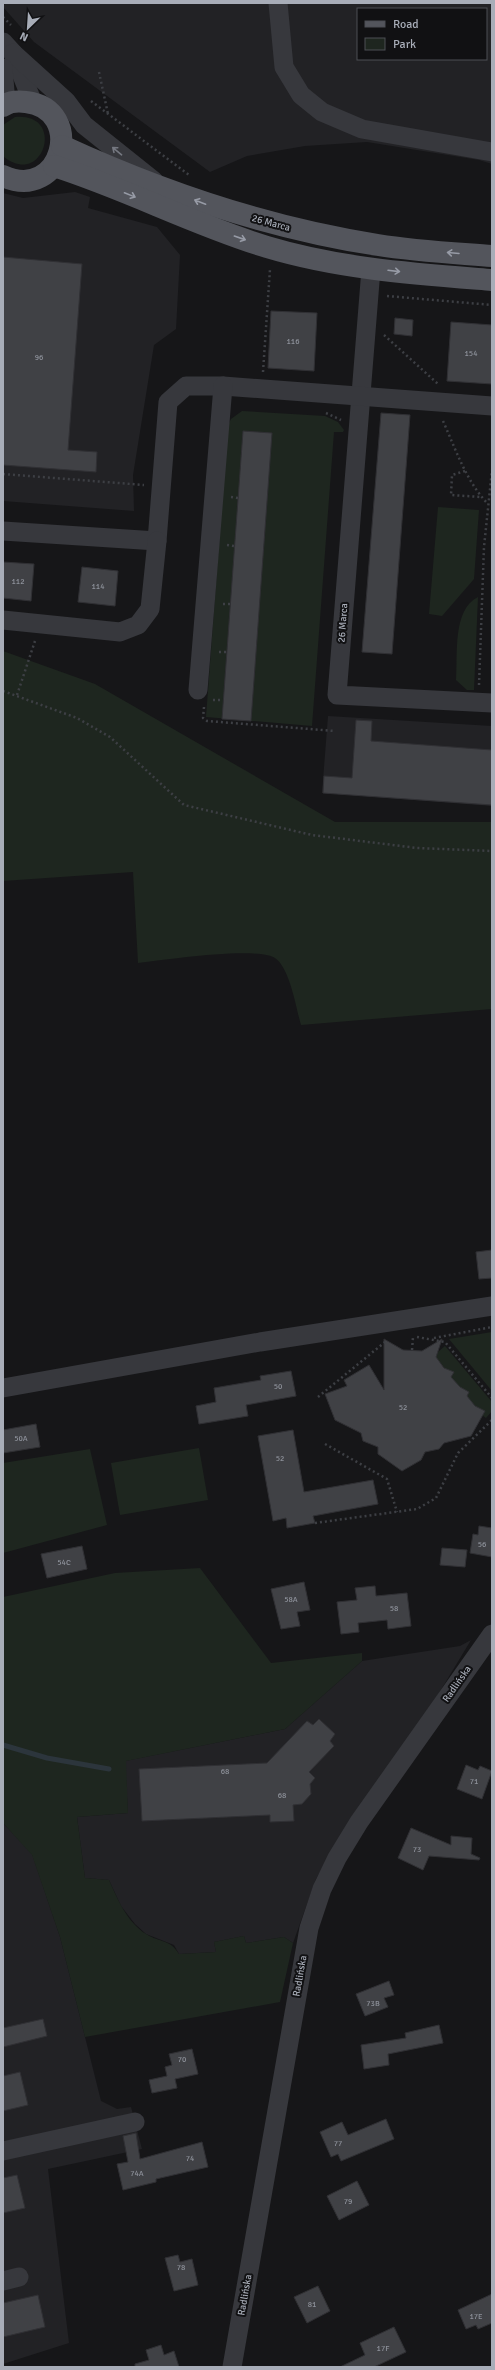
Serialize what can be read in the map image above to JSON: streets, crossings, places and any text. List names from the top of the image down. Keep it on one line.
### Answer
{"streets":{"main road":["26 Marca"],"street":["Radlińska"]},"house_numbers":["116","154","96","112","114","50","52","50A","52","56","54C","58A","58","68","71","68","73","73B","70","77","74","74A","79","78","81","17E","17F"],"legend":["Road","Park"],"north":"bottom left"}
